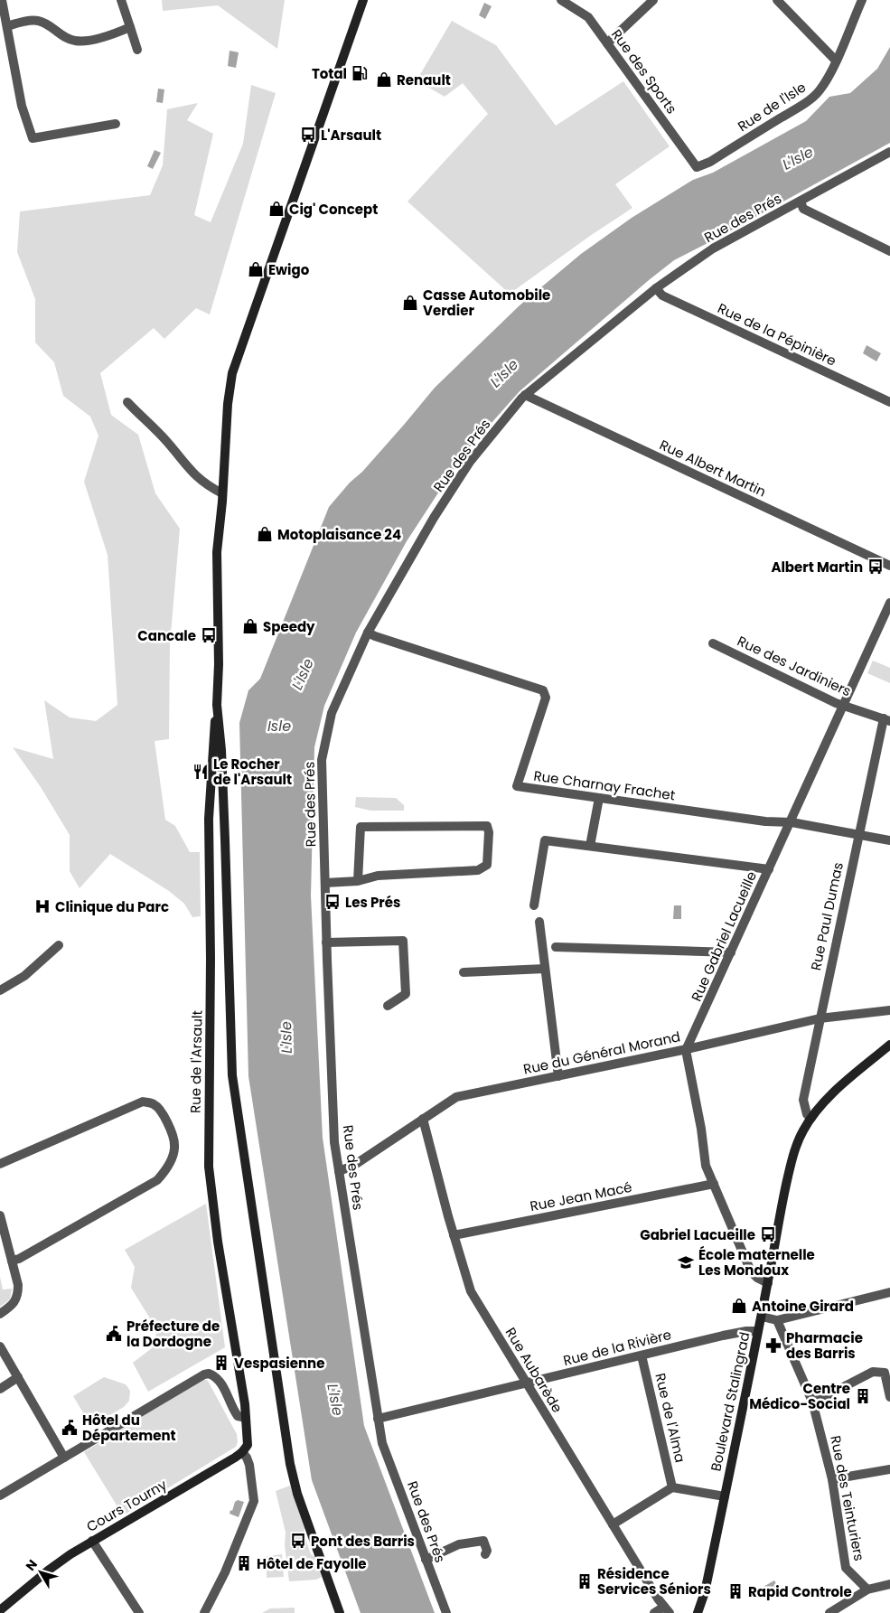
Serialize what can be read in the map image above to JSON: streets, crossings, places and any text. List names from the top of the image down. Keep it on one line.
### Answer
{"streets":{"main road":["Rue de l'Arsault","Boulevard Stalingrad","Cours Tourny"],"street":["Rue des Sports","Rue de l'Isle","Rue des Prés","Rue de la Pépinière","Rue Albert Martin","Rue des Jardiniers","Rue Charnay Frachet","Rue Paul Dumas","Rue Gabriel Lacueille","Rue du Général Morand","Rue Jean Macé","Rue de la Rivière","Rue Aubarède","Rue de l'Alma","Rue des Teinturiers"]},"crossings":[["Rue des Sports","Rue de l'Isle"],["Rue des Prés","Rue de la Pépinière"],["Rue des Prés","Rue Albert Martin"],["Rue des Prés","Rue Charnay Frachet"],["Rue des Prés","Rue du Général Morand"],["Rue des Prés","Rue de la Rivière"],["Rue des Jardiniers","Rue Paul Dumas"],["Rue des Jardiniers","Rue Gabriel Lacueille"],["Rue Charnay Frachet","Rue Paul Dumas"],["Rue Charnay Frachet","Rue Gabriel Lacueille"],["Rue Paul Dumas","Rue du Général Morand"],["Rue Paul Dumas","Boulevard Stalingrad"],["Rue Gabriel Lacueille","Rue du Général Morand"],["Rue du Général Morand","Rue Aubarède"],["Rue Jean Macé","Rue Aubarède"],["Rue de la Rivière","Rue Aubarède"],["Rue de la Rivière","Boulevard Stalingrad"],["Rue de la Rivière","Rue de l'Alma"]],"water":["L'Isle","Isle"],"places":{"fuel station":["Total"],"shop":["Renault","Cig' Concept","Ewigo","Casse Automobile Verdier","Motoplaisance 24","Speedy","Antoine Girard"],"bus stop":["L'Arsault","Albert Martin","Cancale","Les Prés","Gabriel Lacueille","Pont des Barris"],"restaurant":["Le Rocher de l'Arsault"],"hospital":["Clinique du Parc"],"school or university":["École maternelle Les Mondoux"],"public building":["Préfecture de la Dordogne","Hôtel du Département"],"pharmacy":["Pharmacie des Barris"],"building":["Vespasienne","Centre Médico-Social","Hôtel de Fayolle","Résidence Services Séniors","Rapid Controle"]},"north":"top left"}
